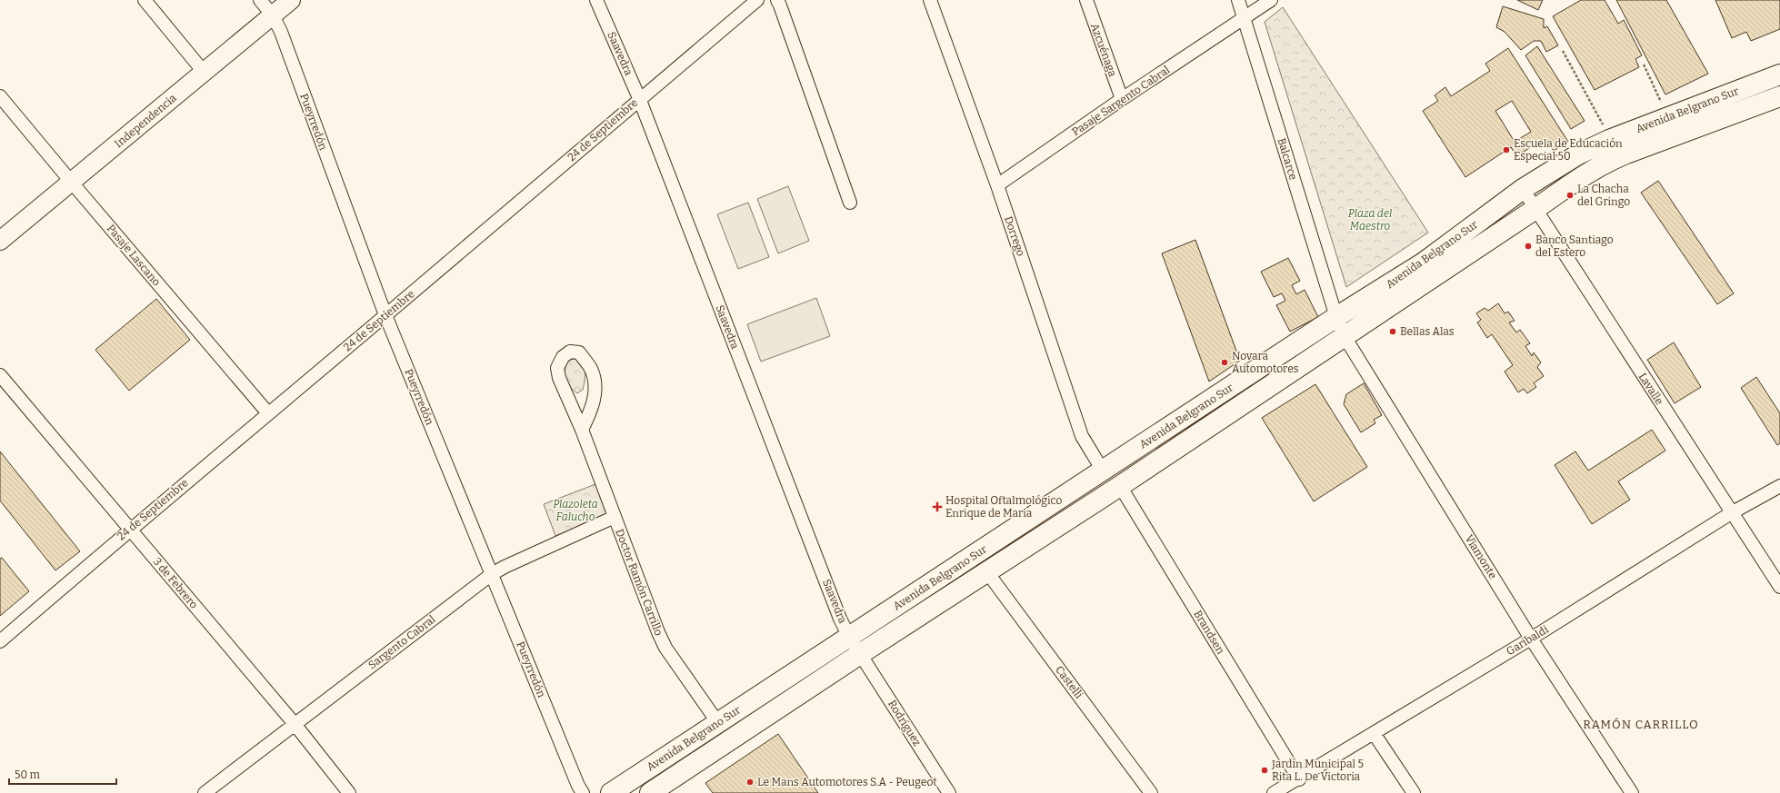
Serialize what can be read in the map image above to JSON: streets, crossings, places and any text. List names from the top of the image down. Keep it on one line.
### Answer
{"streets":{"highway":["Avenida Belgrano Sur"],"street":["Azcuénaga","Saavedra","Pasaje Sargento Cabral","Independencia","Pueyrredón","24 de Septiembre","Balcarce","Dorrego","Pasaje Lascano","Lavalle","Viamonte","Doctor Ramón Carrillo","3 de Febrero","Brandsen","Garibaldi","Sargento Cabral","Castelli","Rodríguez"]},"crossings":[["Azcuénaga","Pasaje Sargento Cabral"],["Saavedra","Avenida Belgrano Sur"],["Saavedra","24 de Septiembre"],["Saavedra","Rodríguez"],["Pasaje Sargento Cabral","Balcarce"],["Pasaje Sargento Cabral","Dorrego"],["Avenida Belgrano Sur","Balcarce"],["Avenida Belgrano Sur","Dorrego"],["Avenida Belgrano Sur","Lavalle"],["Avenida Belgrano Sur","Viamonte"],["Avenida Belgrano Sur","Doctor Ramón Carrillo"],["Avenida Belgrano Sur","Brandsen"],["Avenida Belgrano Sur","Castelli"],["Avenida Belgrano Sur","Rodríguez"],["Independencia","Pueyrredón"],["Independencia","Pasaje Lascano"],["Pueyrredón","24 de Septiembre"],["Pueyrredón","Sargento Cabral"],["24 de Septiembre","Pasaje Lascano"],["24 de Septiembre","3 de Febrero"],["Balcarce","Viamonte"],["Lavalle","Garibaldi"],["Viamonte","Garibaldi"],["Doctor Ramón Carrillo","Sargento Cabral"],["3 de Febrero","Sargento Cabral"],["Brandsen","Garibaldi"]],"districts":["RAMÓN CARRILLO"],"parks":["Plaza del Maestro","Plazoleta Falucho"],"places":{"other":["Escuela de Educación Especial 50","La Chacha del Gringo","Banco Santiago del Estero","Bellas Alas","Novara Automotores","Jardín Municipal 5 Rita L. De Victoria","Le Mans Automotores S.A - Peugeot"],"health":["Hospital Oftalmológico Enrique de Maria"]},"scale_bar":"50 m"}
